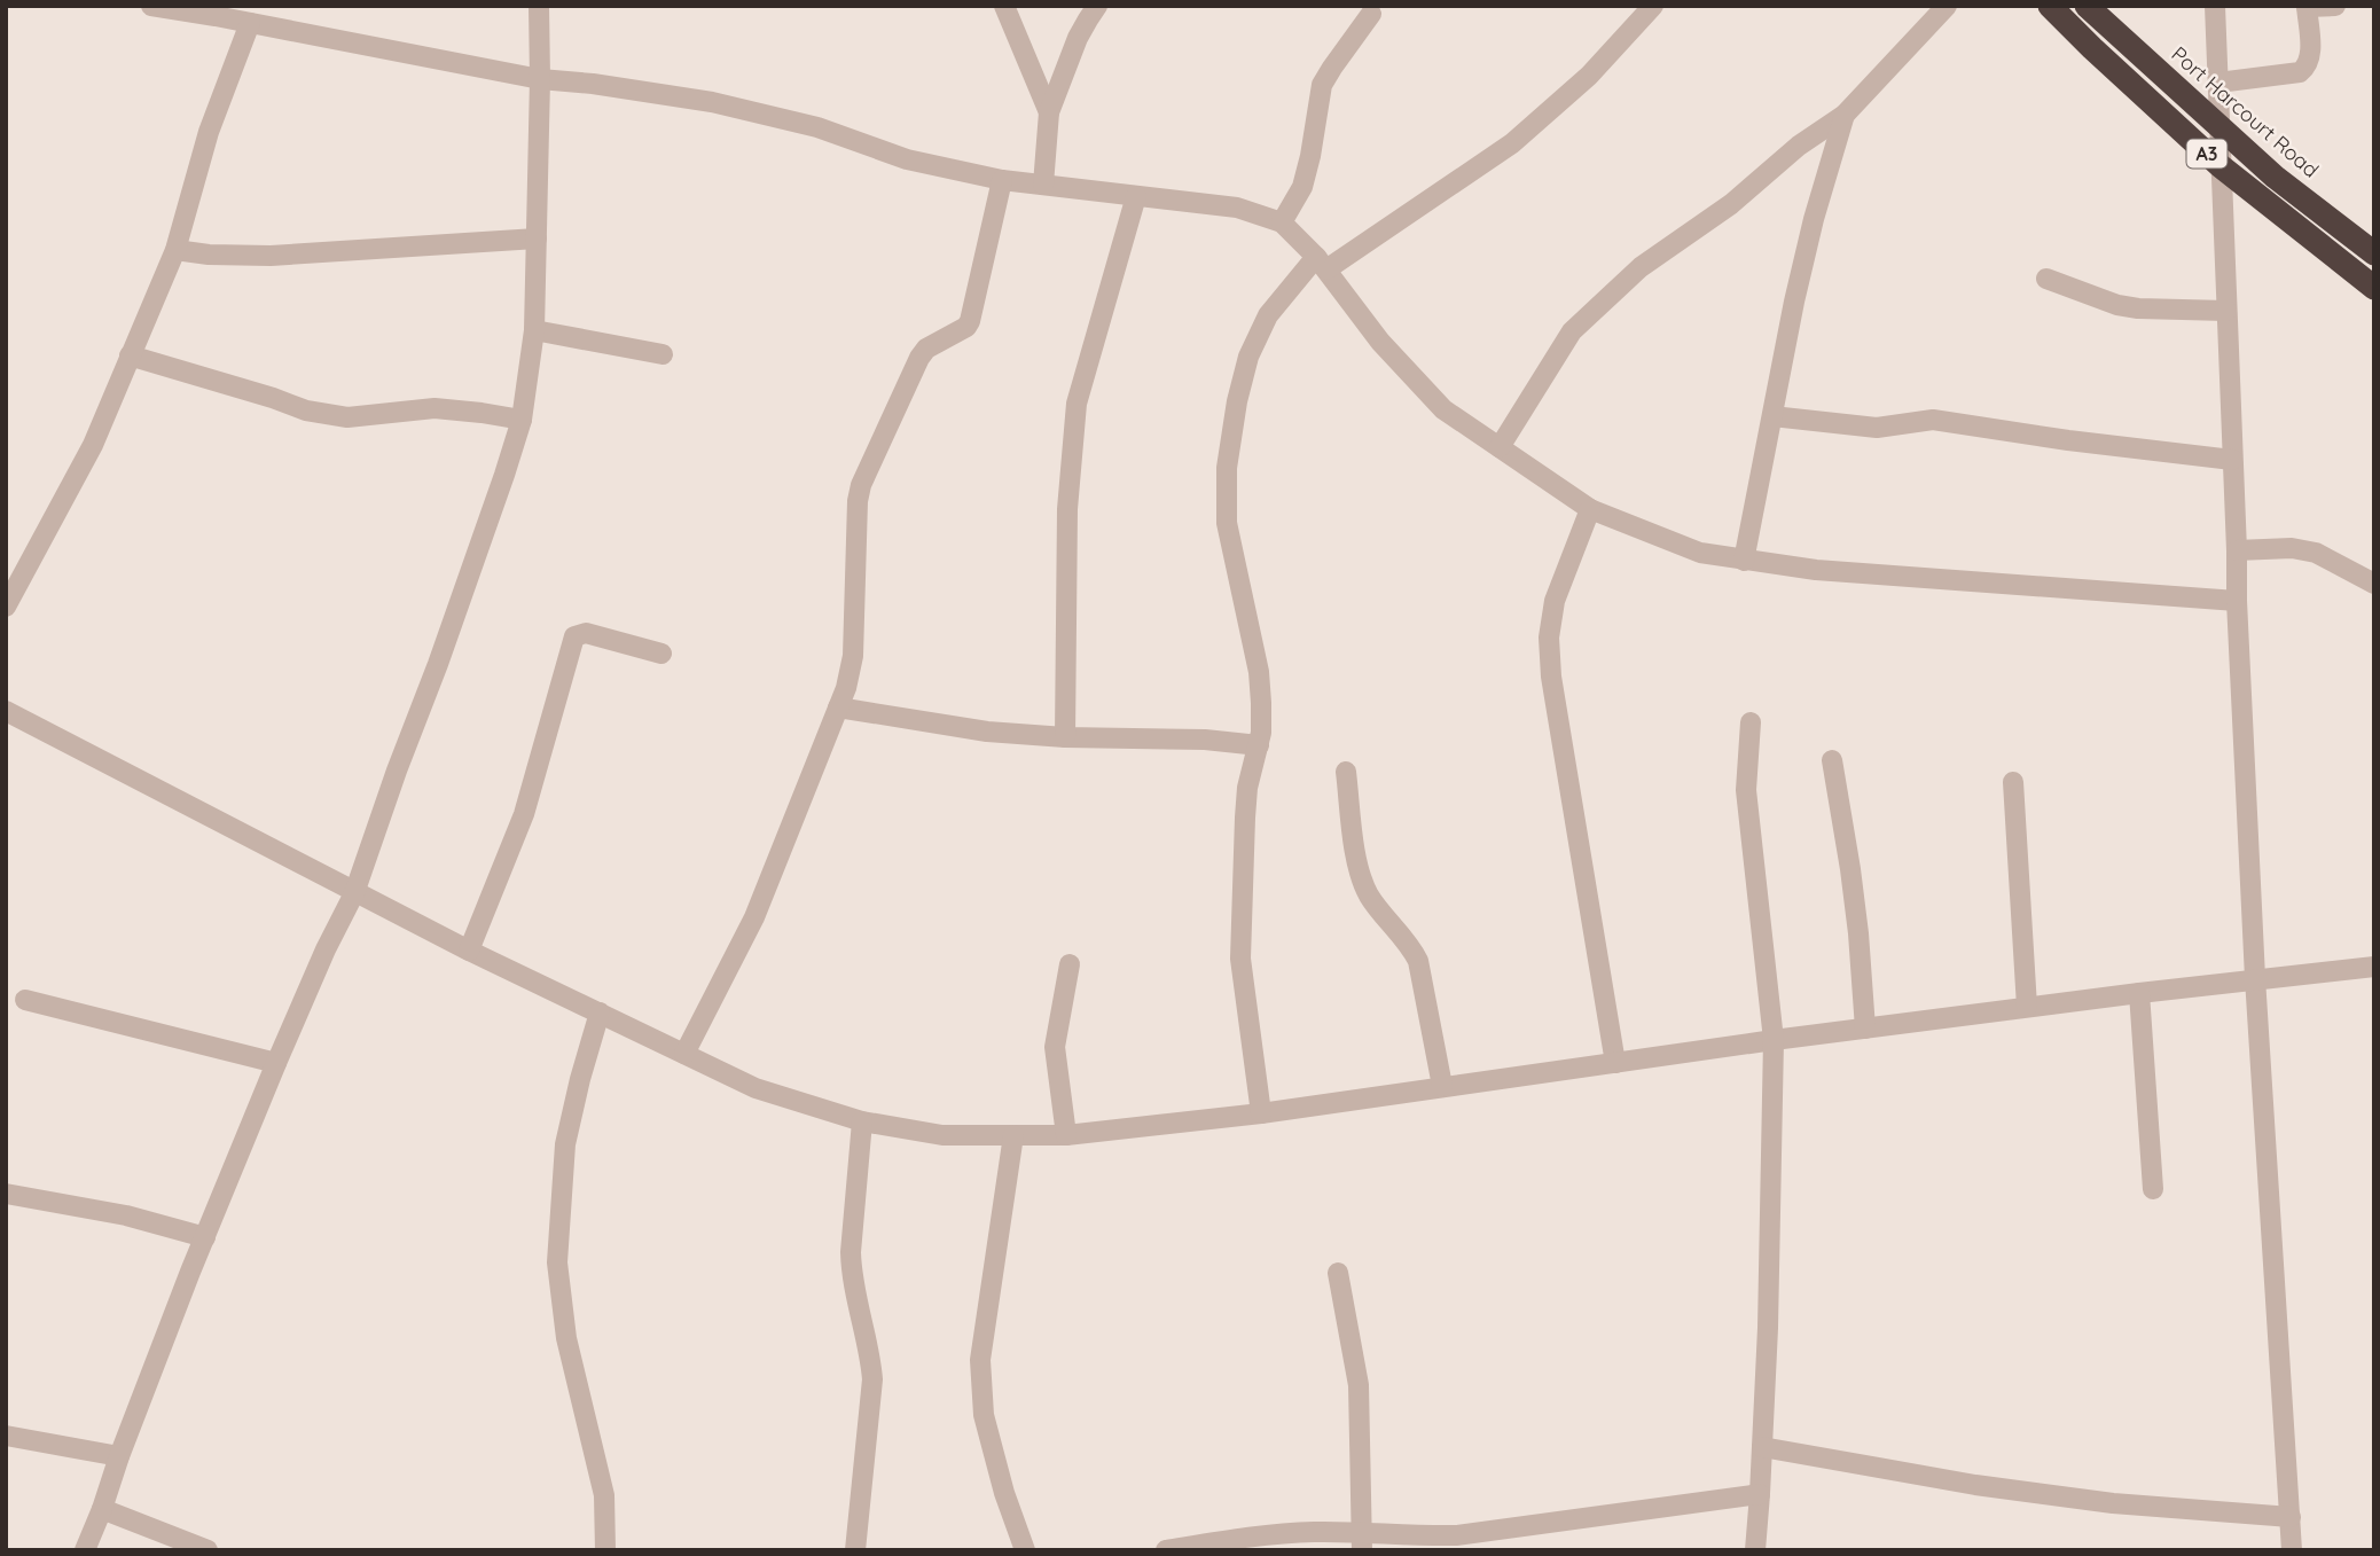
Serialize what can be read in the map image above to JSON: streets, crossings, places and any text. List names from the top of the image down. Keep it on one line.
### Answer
{"streets":{"highway":["Port Harcourt Road","A3"]}}
